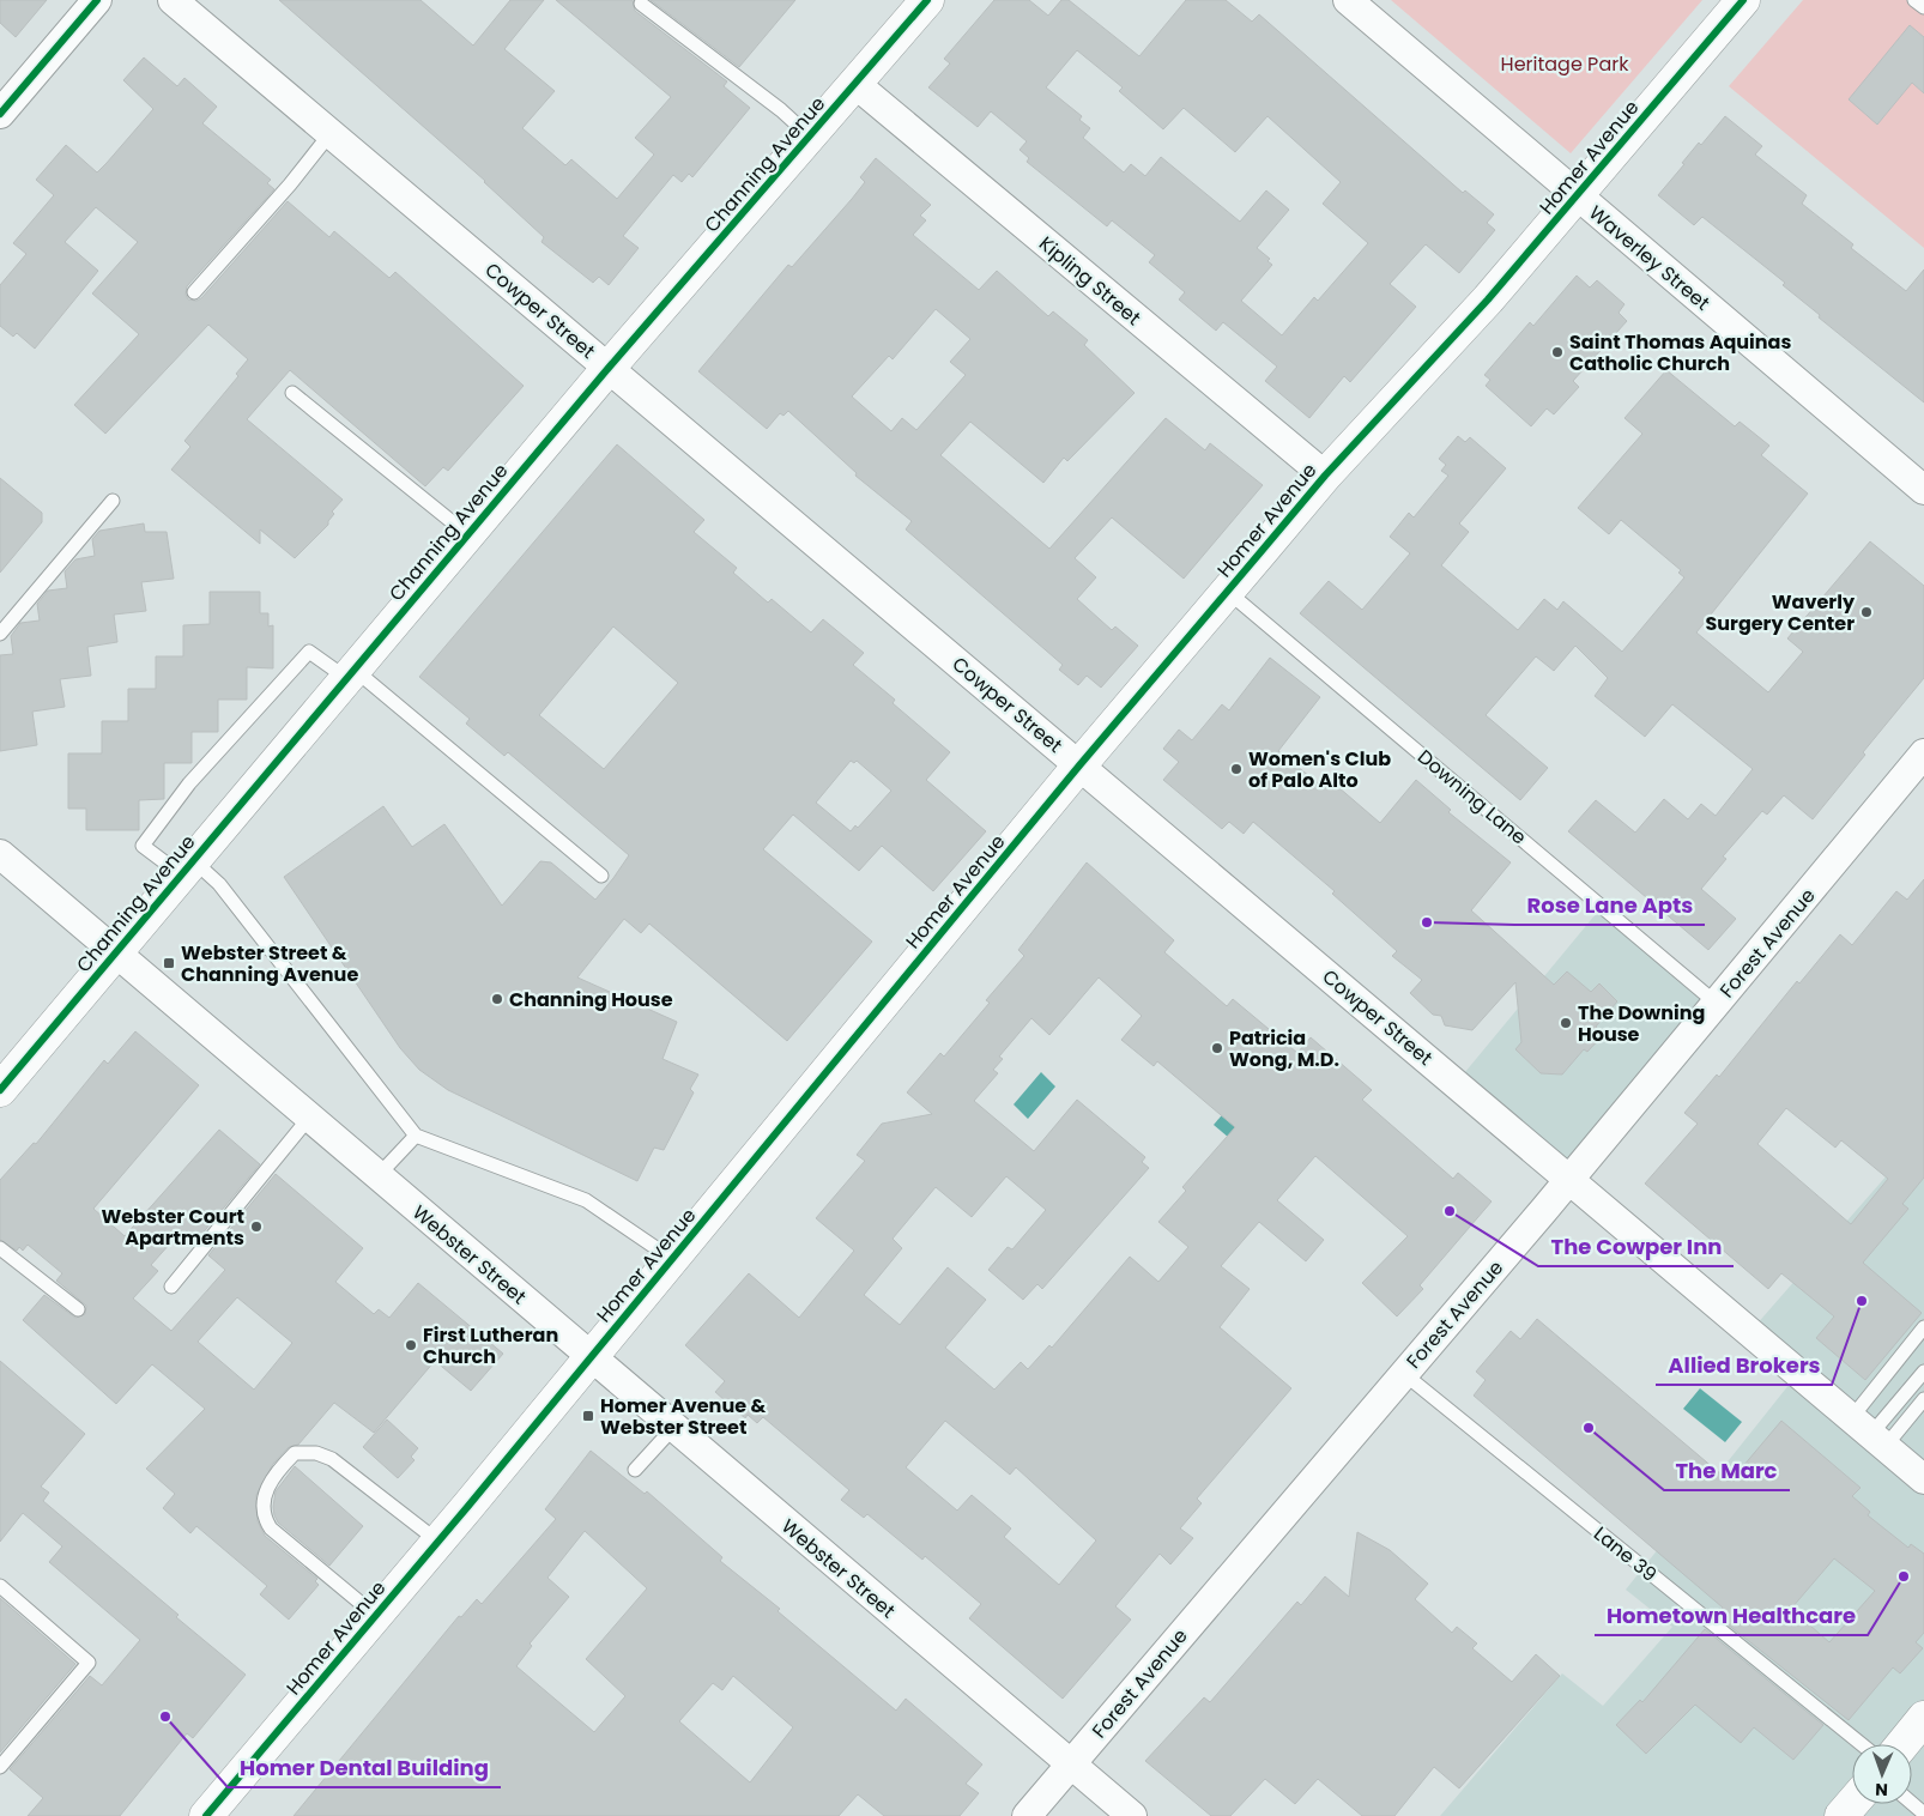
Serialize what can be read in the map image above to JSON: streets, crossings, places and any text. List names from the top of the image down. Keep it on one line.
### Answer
{"streets":{"street":["Homer Avenue","Channing Avenue","Waverley Street","Kipling Street","Cowper Street","Forest Avenue","Webster Street"],"lane":["Downing Lane","Lane 39"]},"crossings":[["Homer Avenue","Waverley Street"],["Homer Avenue","Kipling Street"],["Homer Avenue","Cowper Street"],["Homer Avenue","Downing Lane"],["Homer Avenue","Webster Street"],["Channing Avenue","Kipling Street"],["Channing Avenue","Cowper Street"],["Channing Avenue","Webster Street"],["Cowper Street","Forest Avenue"],["Downing Lane","Forest Avenue"],["Forest Avenue","Webster Street"],["Forest Avenue","Lane 39"]],"parks":["Heritage Park"],"places":{"other":["Saint Thomas Aquinas Catholic Church","Waverly Surgery Center","Women's Club of Palo Alto","Rose Lane Apts","Channing House","The Downing House","Patricia Wong, M.D.","The Cowper Inn","Webster Court Apartments","Allied Brokers","First Lutheran Church","The Marc","Hometown Healthcare","Homer Dental Building"],"transit":["Webster Street & Channing Avenue","Homer Avenue & Webster Street"]},"north":"bottom"}
